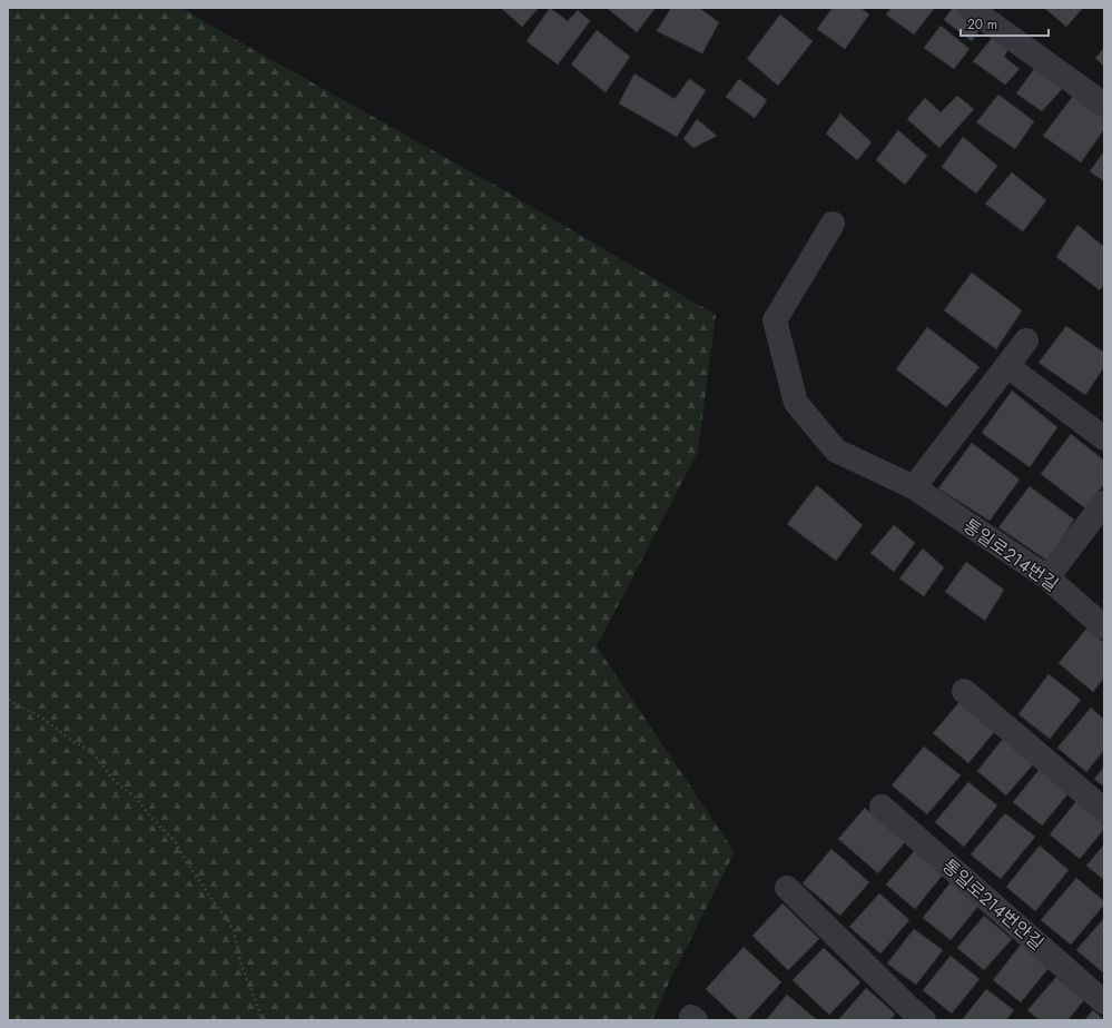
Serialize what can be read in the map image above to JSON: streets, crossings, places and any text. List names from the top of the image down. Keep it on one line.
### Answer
{"streets":{"street":["통일로214번길","통일로214번안길"]},"scale_bar":"20 m"}
